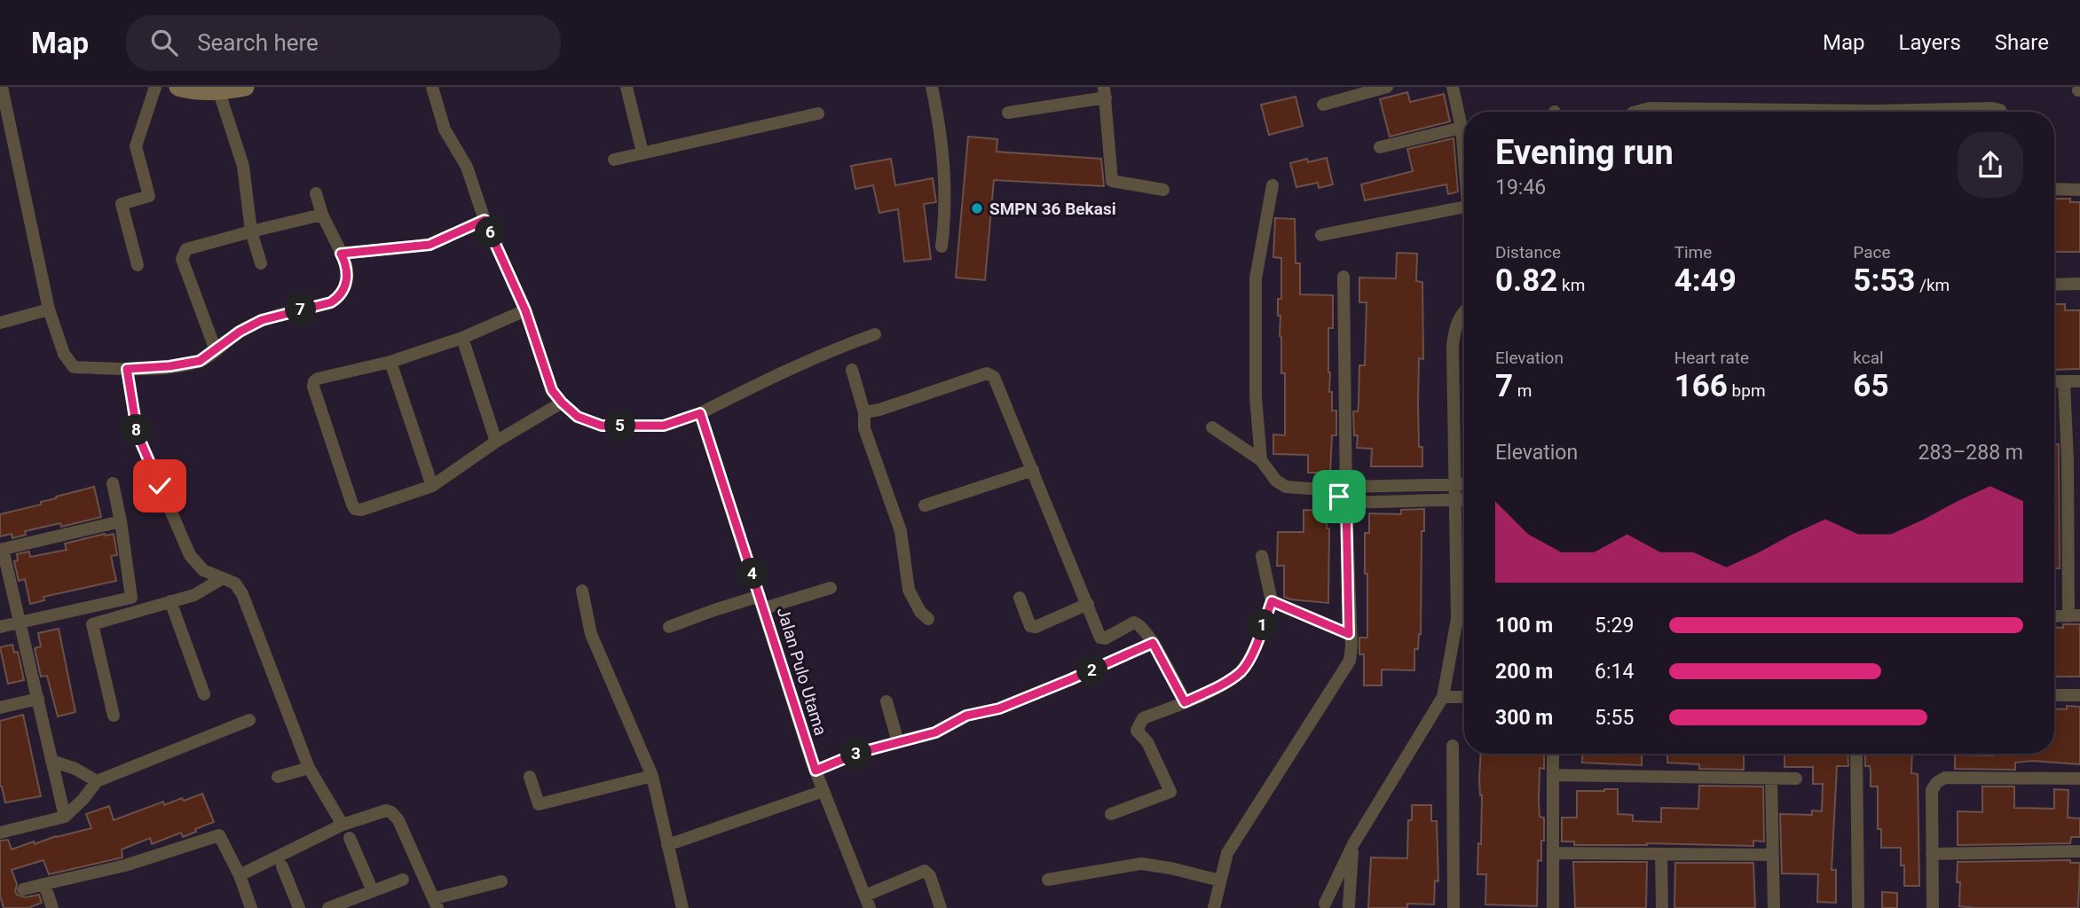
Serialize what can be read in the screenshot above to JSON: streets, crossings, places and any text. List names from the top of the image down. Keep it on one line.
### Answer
{"streets":{"street":["Jalan Pulo Utama"]},"places":["SMPN 36 Bekasi"],"page":{"header":"Map","search":"Search here","nav":["Map","Layers","Share"],"heading":["Evening run","19:46"],"pins":["6","7","5","8","4","1","2","3"],"stats":[["Distance","0.82 km"],["Time","4:49"],["Pace","5:53 /km"],["Elevation","7 m"],["Heart rate","166 bpm"],["kcal","65"]],"chart":["Elevation","283–288 m"],"list":[{"name":"100 m","note":"5:29"},{"name":"200 m","note":"6:14"},{"name":"300 m","note":"5:55"}]}}
